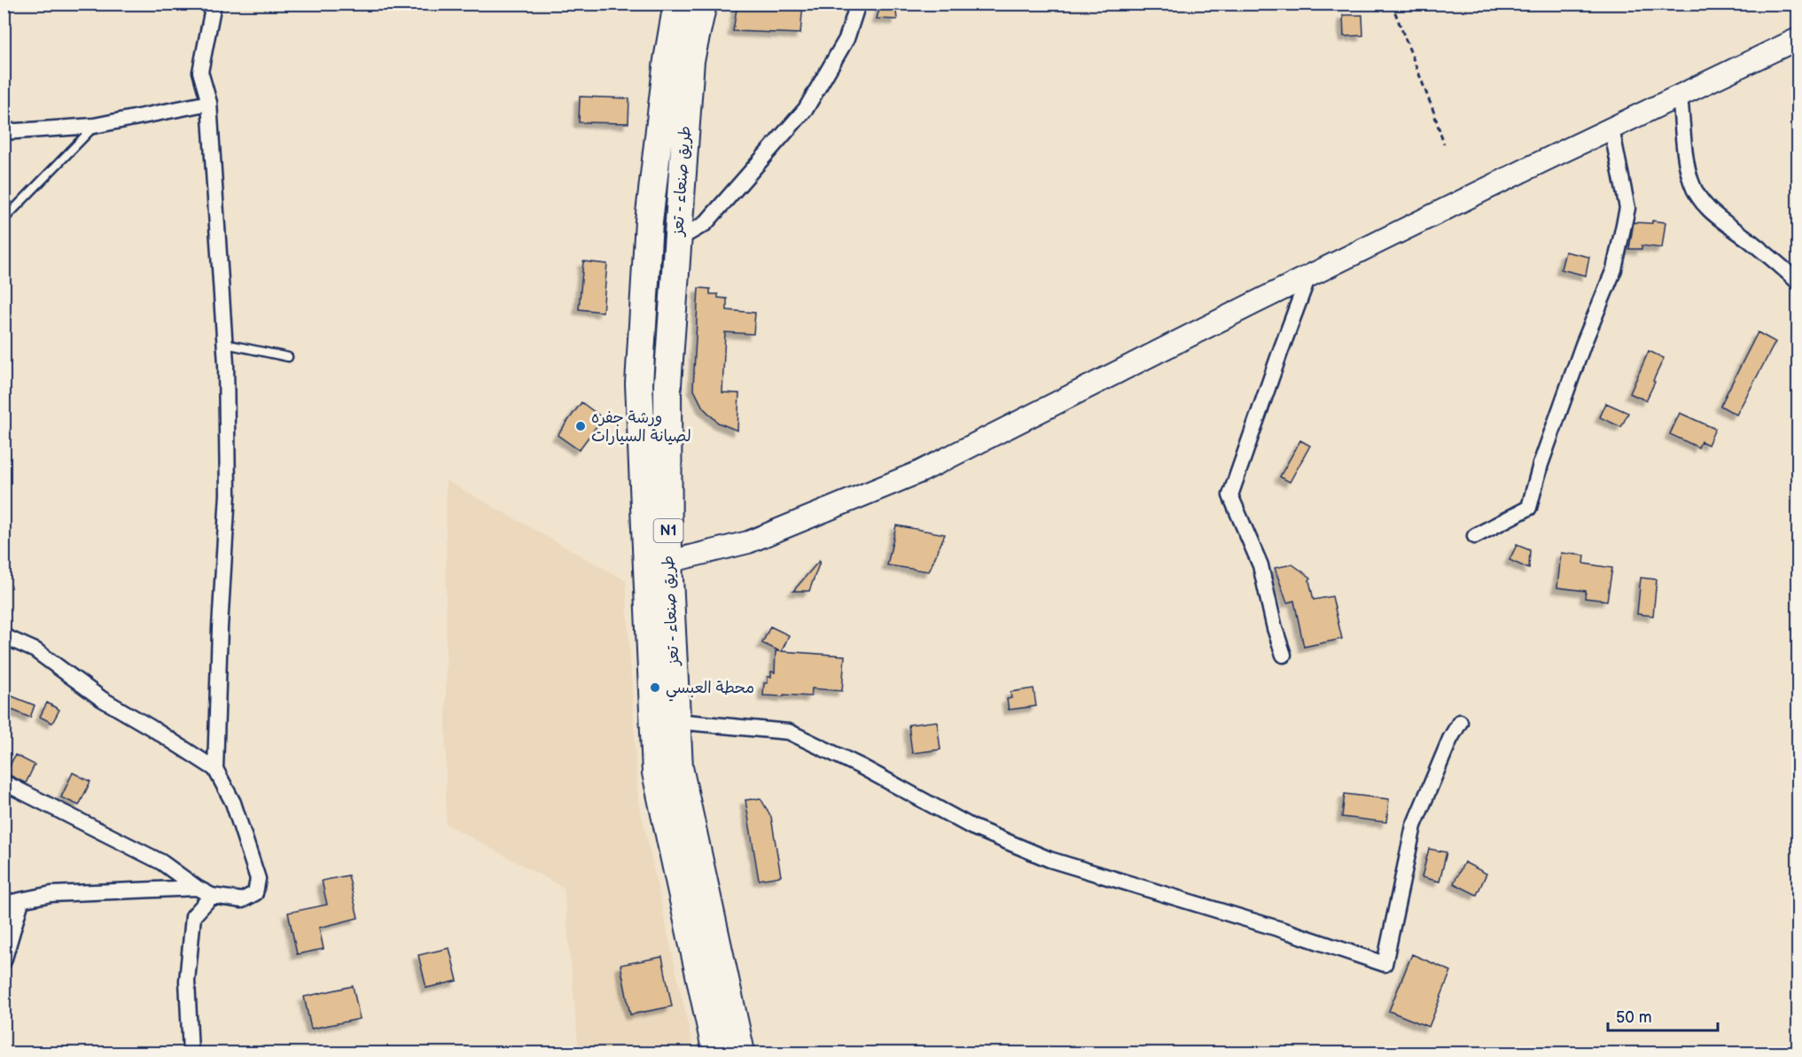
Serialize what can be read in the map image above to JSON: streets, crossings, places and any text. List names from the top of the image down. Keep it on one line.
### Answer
{"streets":{"highway":["طريق صنعاء - تعز","N1"]},"places":["ورشة جفره لصيانة السيارات","محطة العبسي"],"scale_bar":"50 m"}
